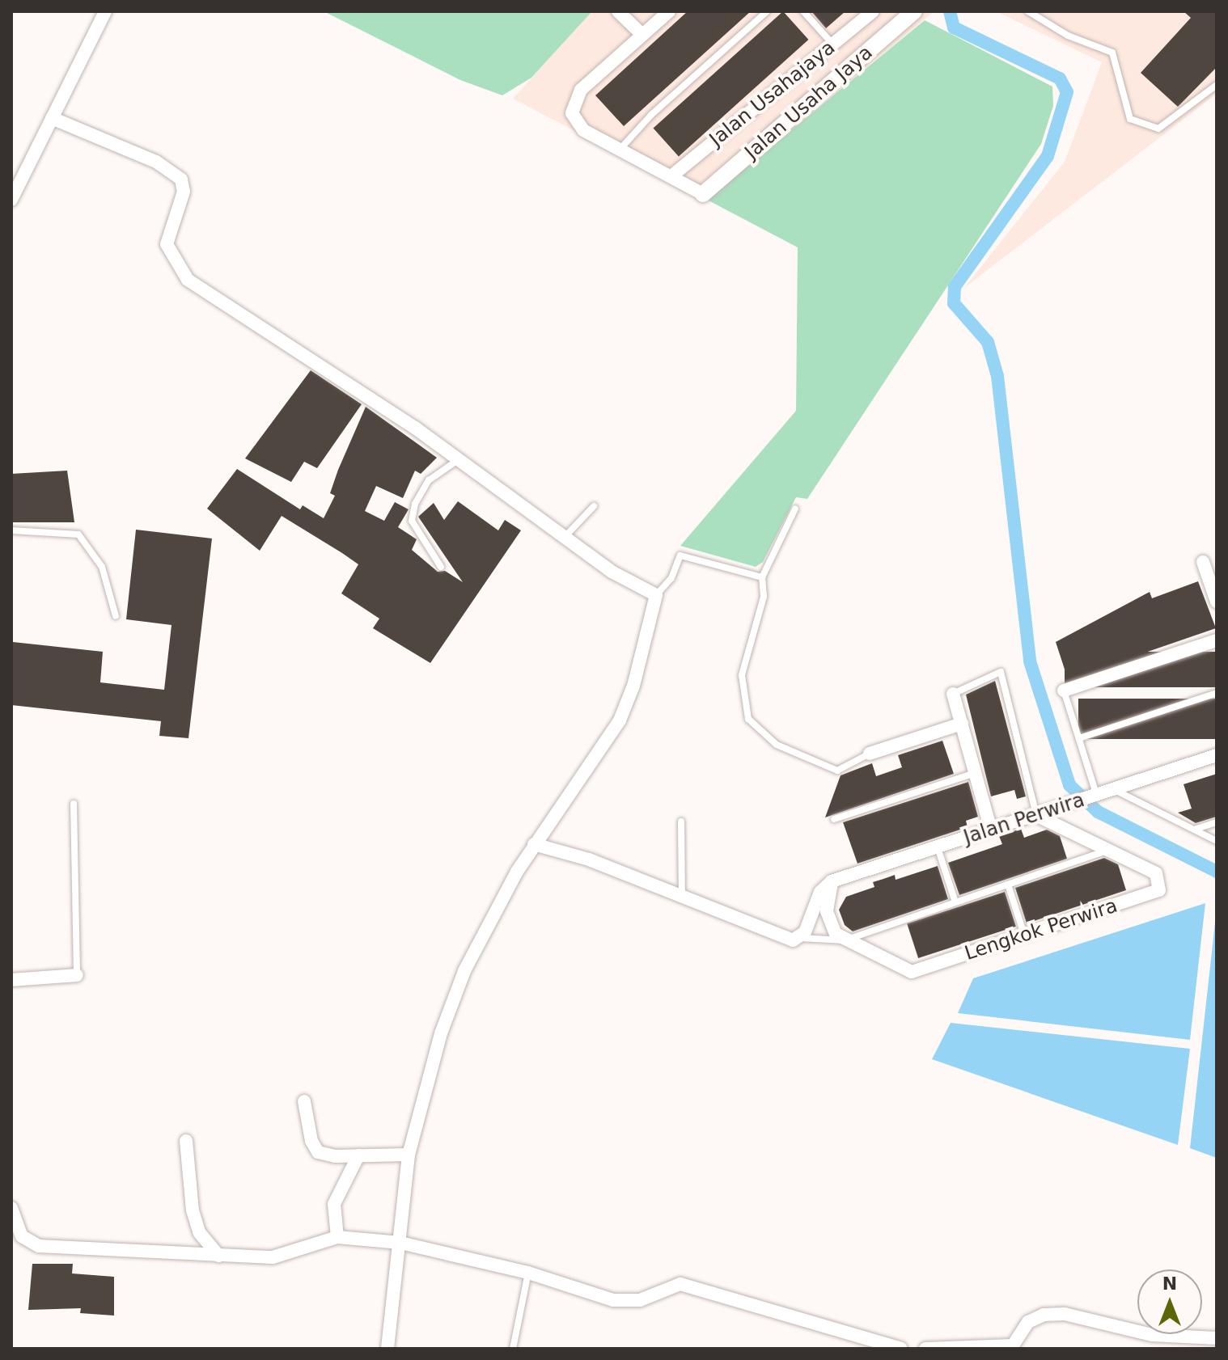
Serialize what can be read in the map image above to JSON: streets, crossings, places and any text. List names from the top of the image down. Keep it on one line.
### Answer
{"streets":{"street":["Jalan Usahajaya","Jalan Usaha Jaya","Jalan Perwira","Lengkok Perwira"]},"crossings":[["Jalan Perwira","Lengkok Perwira"]],"north":"top"}
